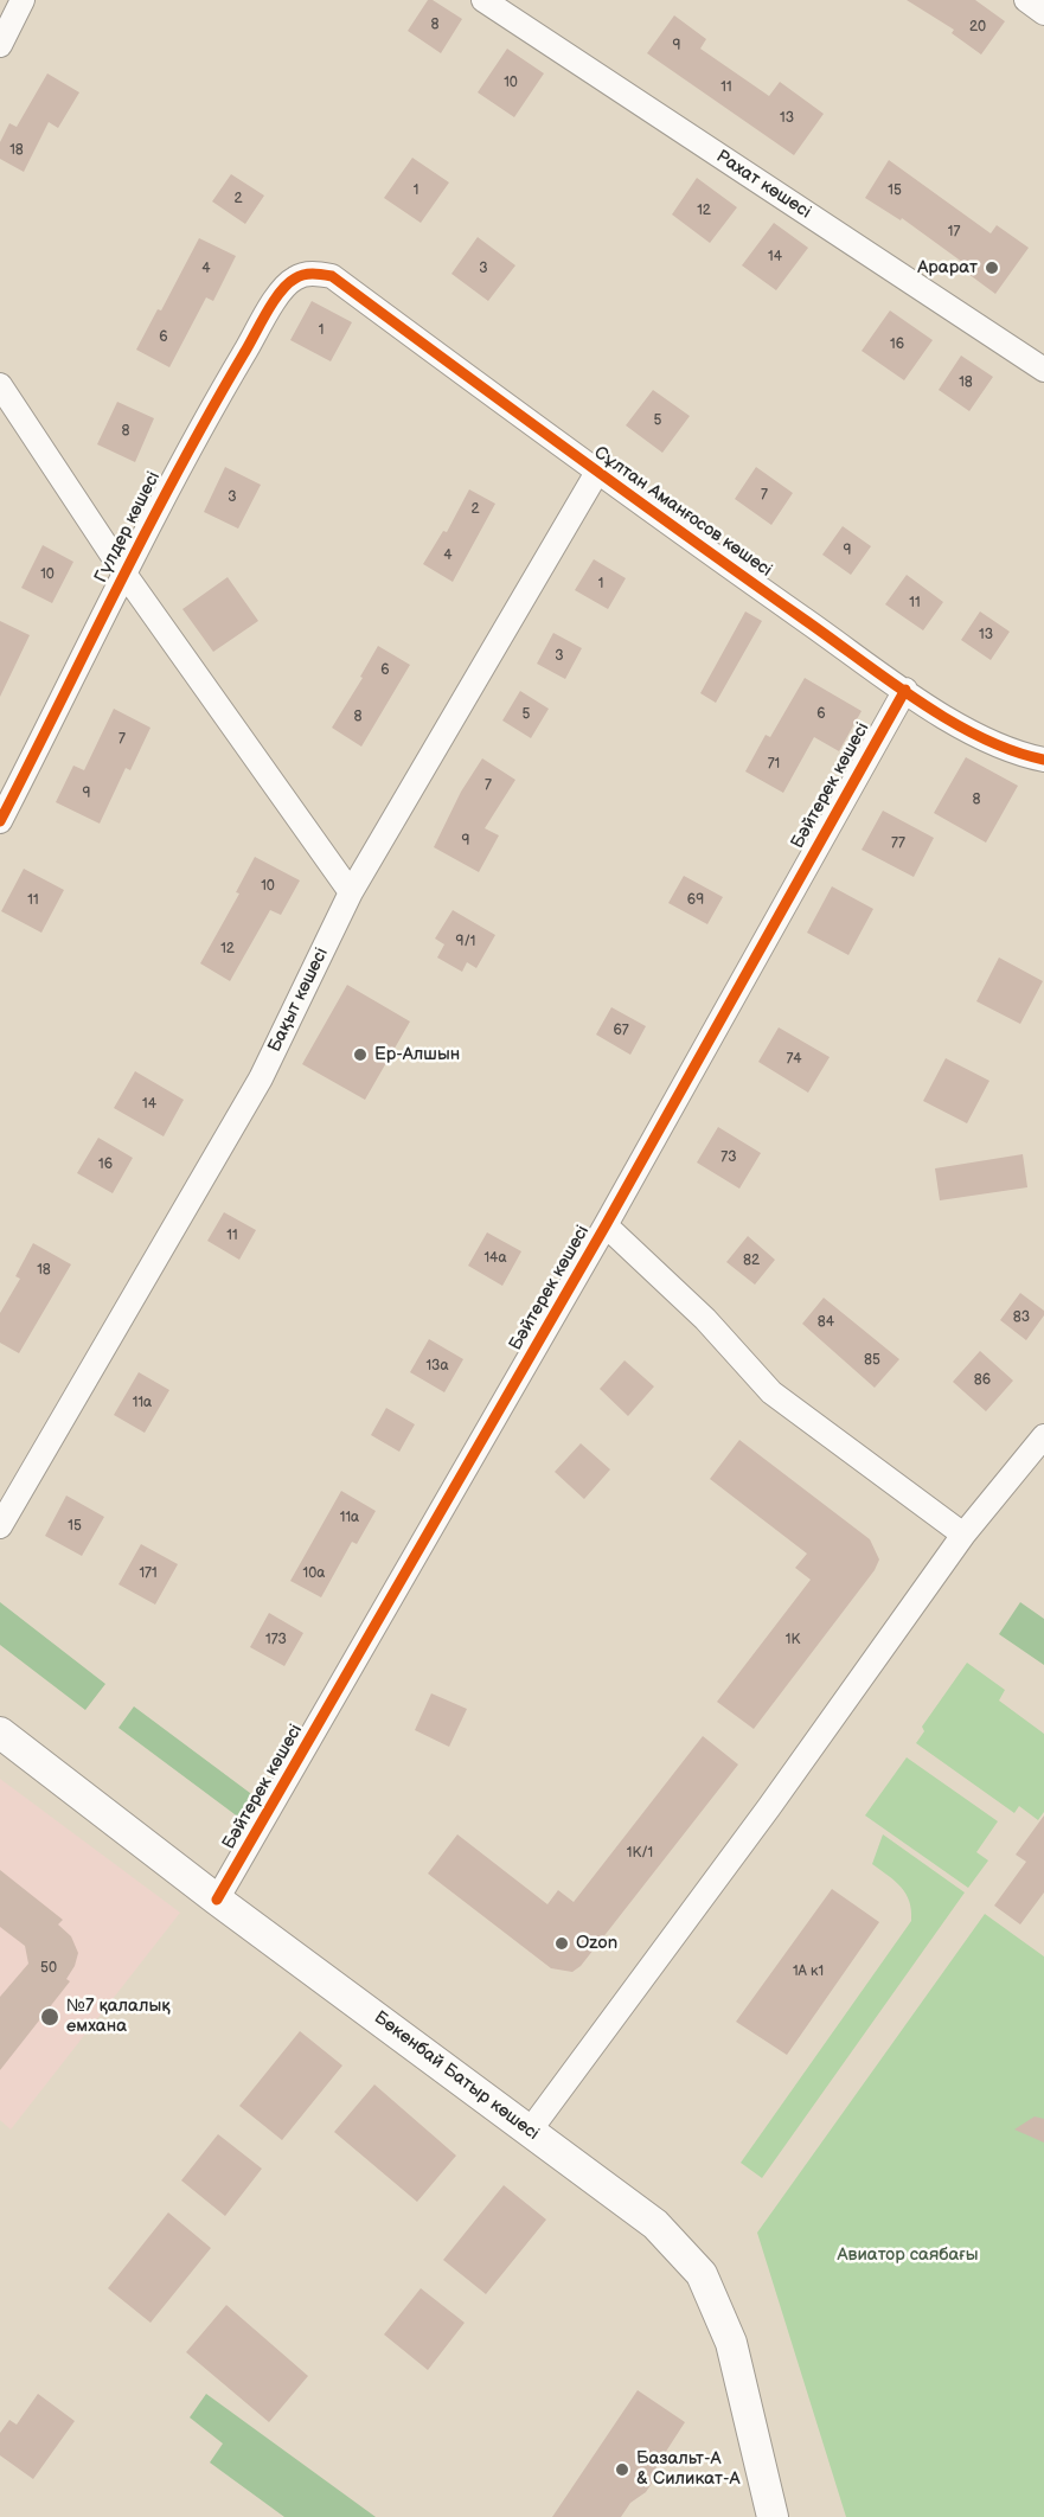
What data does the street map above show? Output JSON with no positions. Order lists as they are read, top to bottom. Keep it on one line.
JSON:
{"streets":{"main road":["Бөкенбай Батыр көшесі"],"street":["Рахат көшесі","Сұлтан Аманғосов көшесі","Гүлдер көшесі","Бәйтерек көшесі","Бақыт көшесі"]},"crossings":[["Сұлтан Аманғосов көшесі","Гүлдер көшесі"],["Сұлтан Аманғосов көшесі","Бәйтерек көшесі"],["Сұлтан Аманғосов көшесі","Бақыт көшесі"],["Бәйтерек көшесі","Бөкенбай Батыр көшесі"]],"parks":["Авиатор саябағы"],"places":["Арарат","Ер-Алшын","Ozon","№7 қалалық емхана","Базальт-А & Силикат-А"],"house_numbers":["8","20","9","10","11","13","18","1","15","2","12","17","14","4","3","1","6","16","18","5","8","7","3","2","9","4","10","1","11","13","3","6","5","6","8","7","71","7","9","8","9","77","10","11","69","9/1","12","67","74","14","73","16","11","14а","82","18","83","84","85","13а","86","11а","11а","15","171","10а","173","1К","1К/1","50","1А к1"]}
